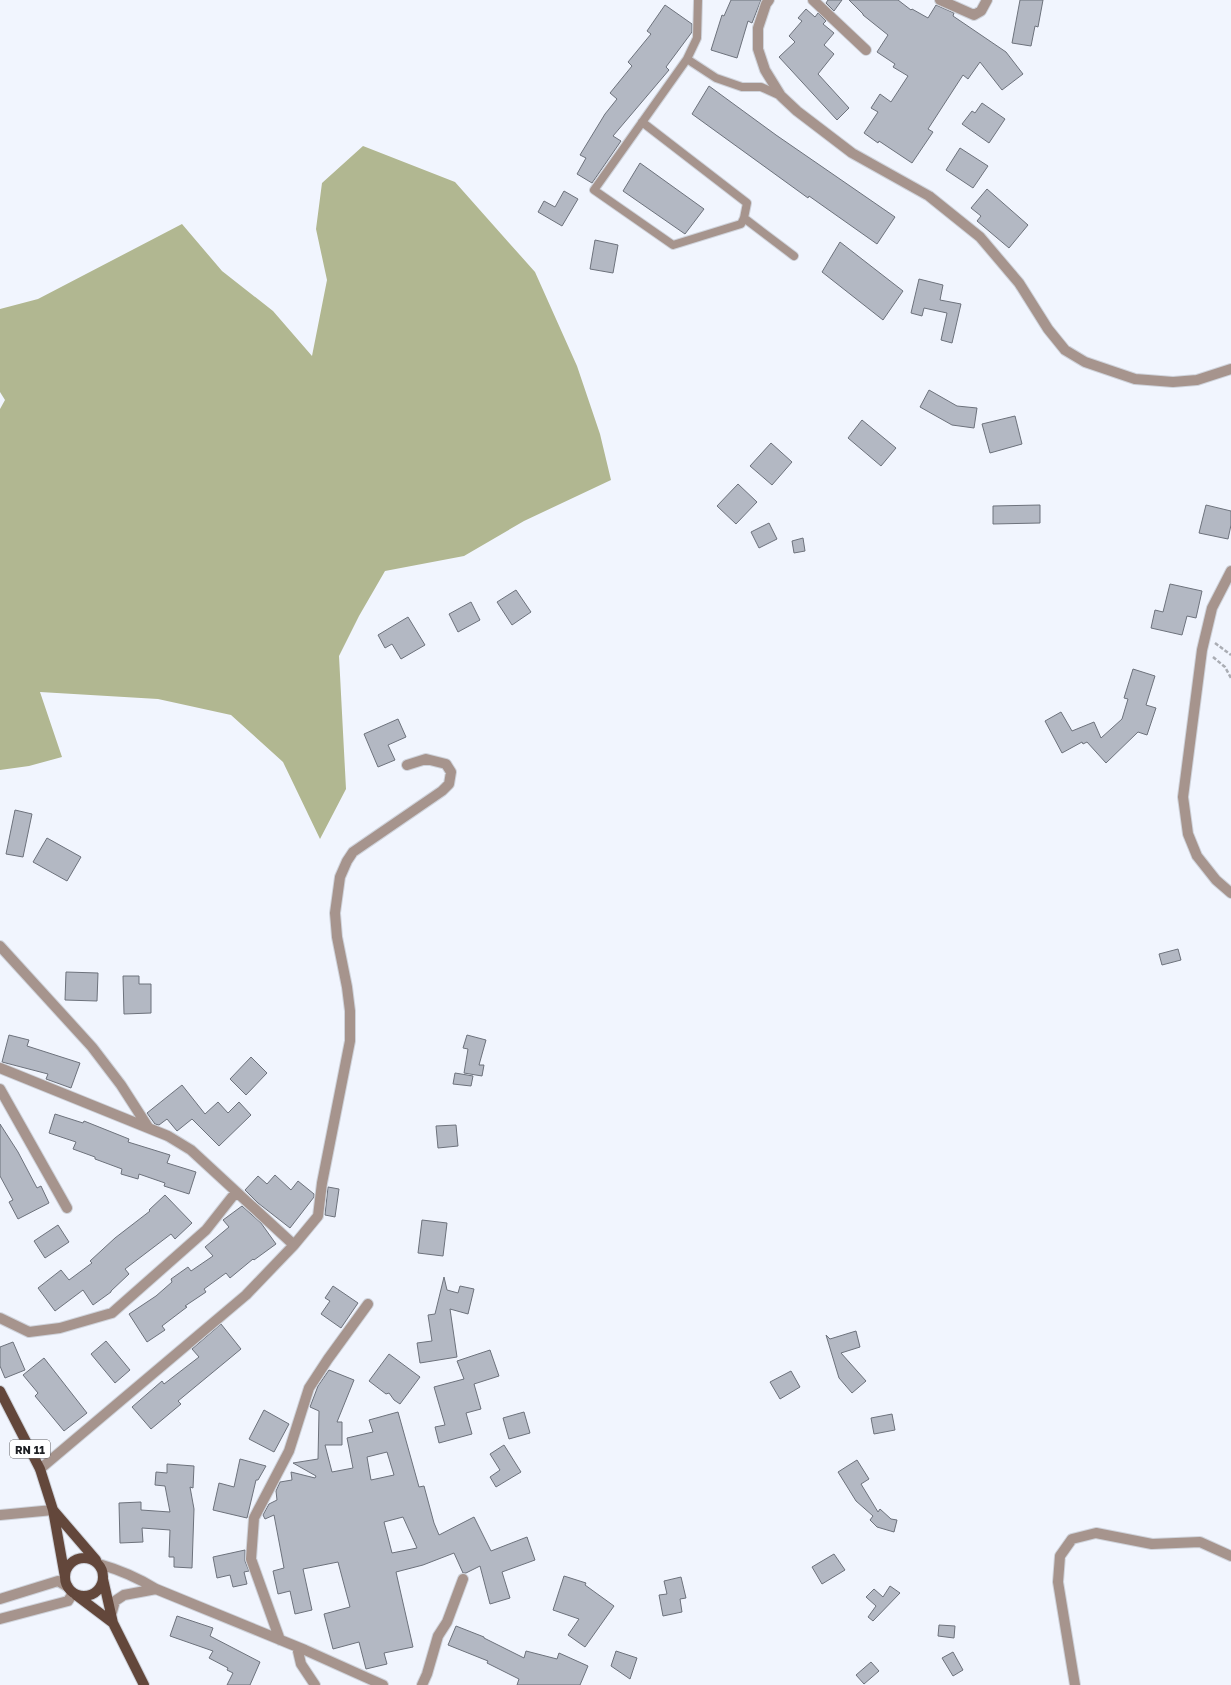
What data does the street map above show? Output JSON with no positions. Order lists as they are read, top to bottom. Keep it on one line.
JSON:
{"streets":{"main road":["RN 11"]}}
